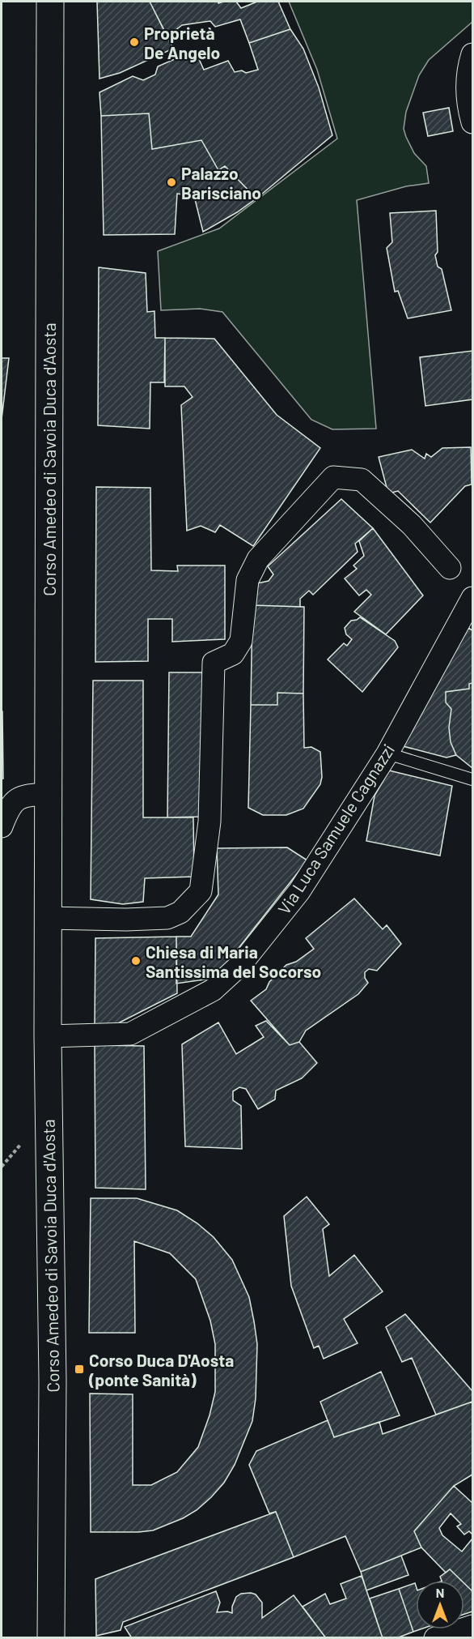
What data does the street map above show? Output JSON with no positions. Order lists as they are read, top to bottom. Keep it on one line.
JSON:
{"streets":{"main road":["Corso Amedeo di Savoia Duca d'Aosta"],"street":["Via Luca Samuele Cagnazzi"]},"crossings":[["Corso Amedeo di Savoia Duca d'Aosta","Via Luca Samuele Cagnazzi"]],"places":{"other":["Proprietà De Angelo","Palazzo Barisciano","Chiesa di Maria Santissima del Socorso"],"transit":["Corso Duca D'Aosta (ponte Sanità)"]},"north":"top"}
